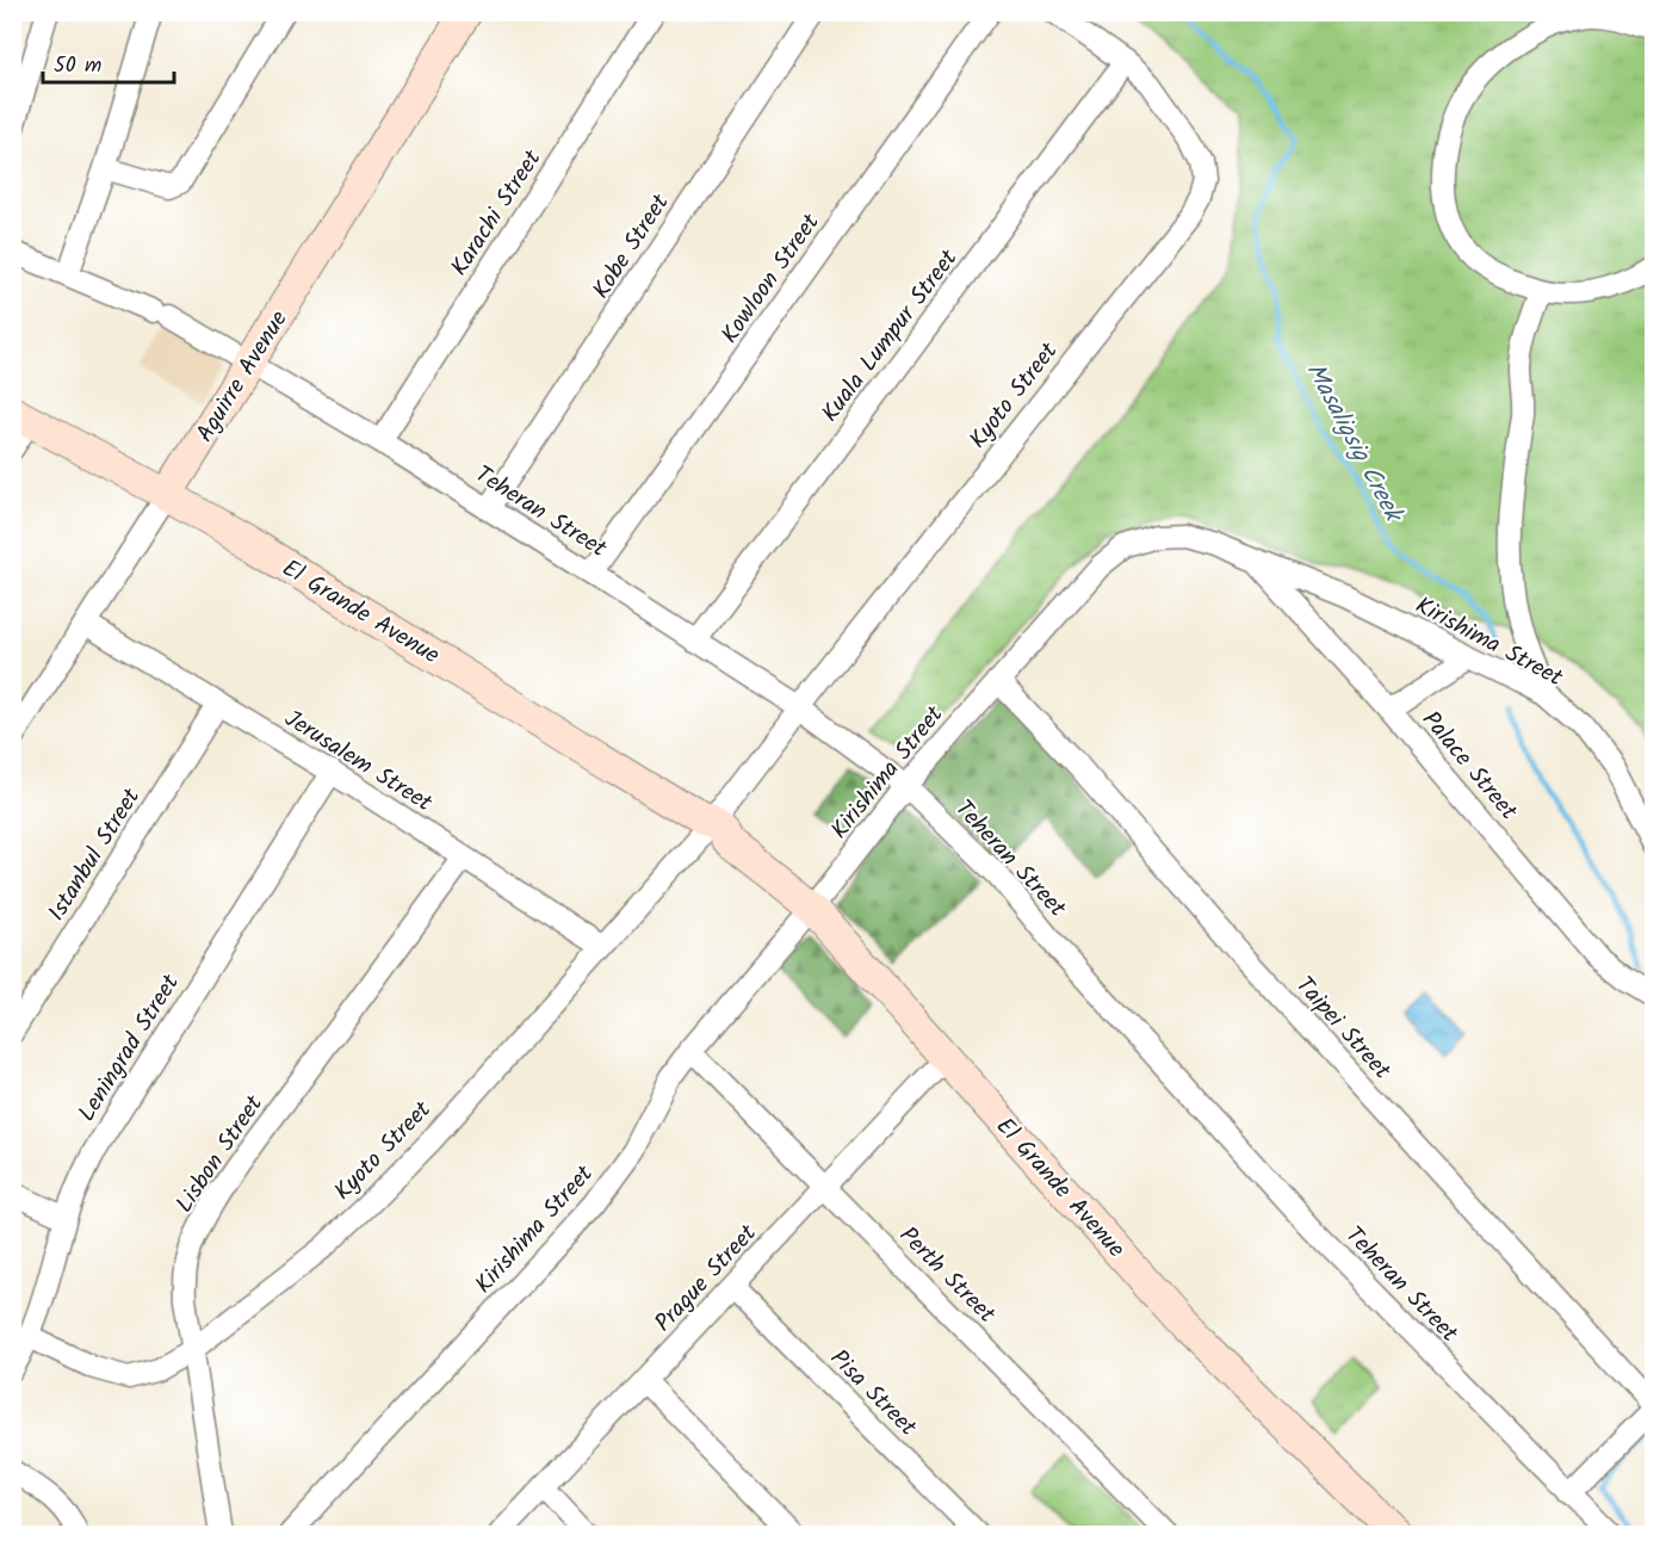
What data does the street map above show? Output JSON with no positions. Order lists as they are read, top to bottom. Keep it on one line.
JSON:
{"streets":{"street":["Karachi Street","Kobe Street","Kowloon Street","Kuala Lumpur Street","Aguirre Avenue","Kyoto Street","Teheran Street","El Grande Avenue","Kirishima Street","Jerusalem Street","Palace Street","Istanbul Street","Taipei Street","Leningrad Street","Lisbon Street","Perth Street","Prague Street","Pisa Street"]},"crossings":[["Karachi Street","Teheran Street"],["Kobe Street","Teheran Street"],["Kowloon Street","Teheran Street"],["Kuala Lumpur Street","Kyoto Street"],["Kuala Lumpur Street","Teheran Street"],["Aguirre Avenue","Teheran Street"],["Aguirre Avenue","El Grande Avenue"],["Aguirre Avenue","Jerusalem Street"],["Kyoto Street","Teheran Street"],["Kyoto Street","El Grande Avenue"],["Kyoto Street","Jerusalem Street"],["Kyoto Street","Leningrad Street"],["Kyoto Street","Lisbon Street"],["Teheran Street","Kirishima Street"],["El Grande Avenue","Kirishima Street"],["El Grande Avenue","Prague Street"],["Kirishima Street","Palace Street"],["Kirishima Street","Taipei Street"],["Kirishima Street","Perth Street"],["Jerusalem Street","Istanbul Street"],["Jerusalem Street","Leningrad Street"],["Jerusalem Street","Lisbon Street"],["Perth Street","Prague Street"],["Prague Street","Pisa Street"]],"water":["Masaligsig Creek"],"scale_bar":"50 m"}
